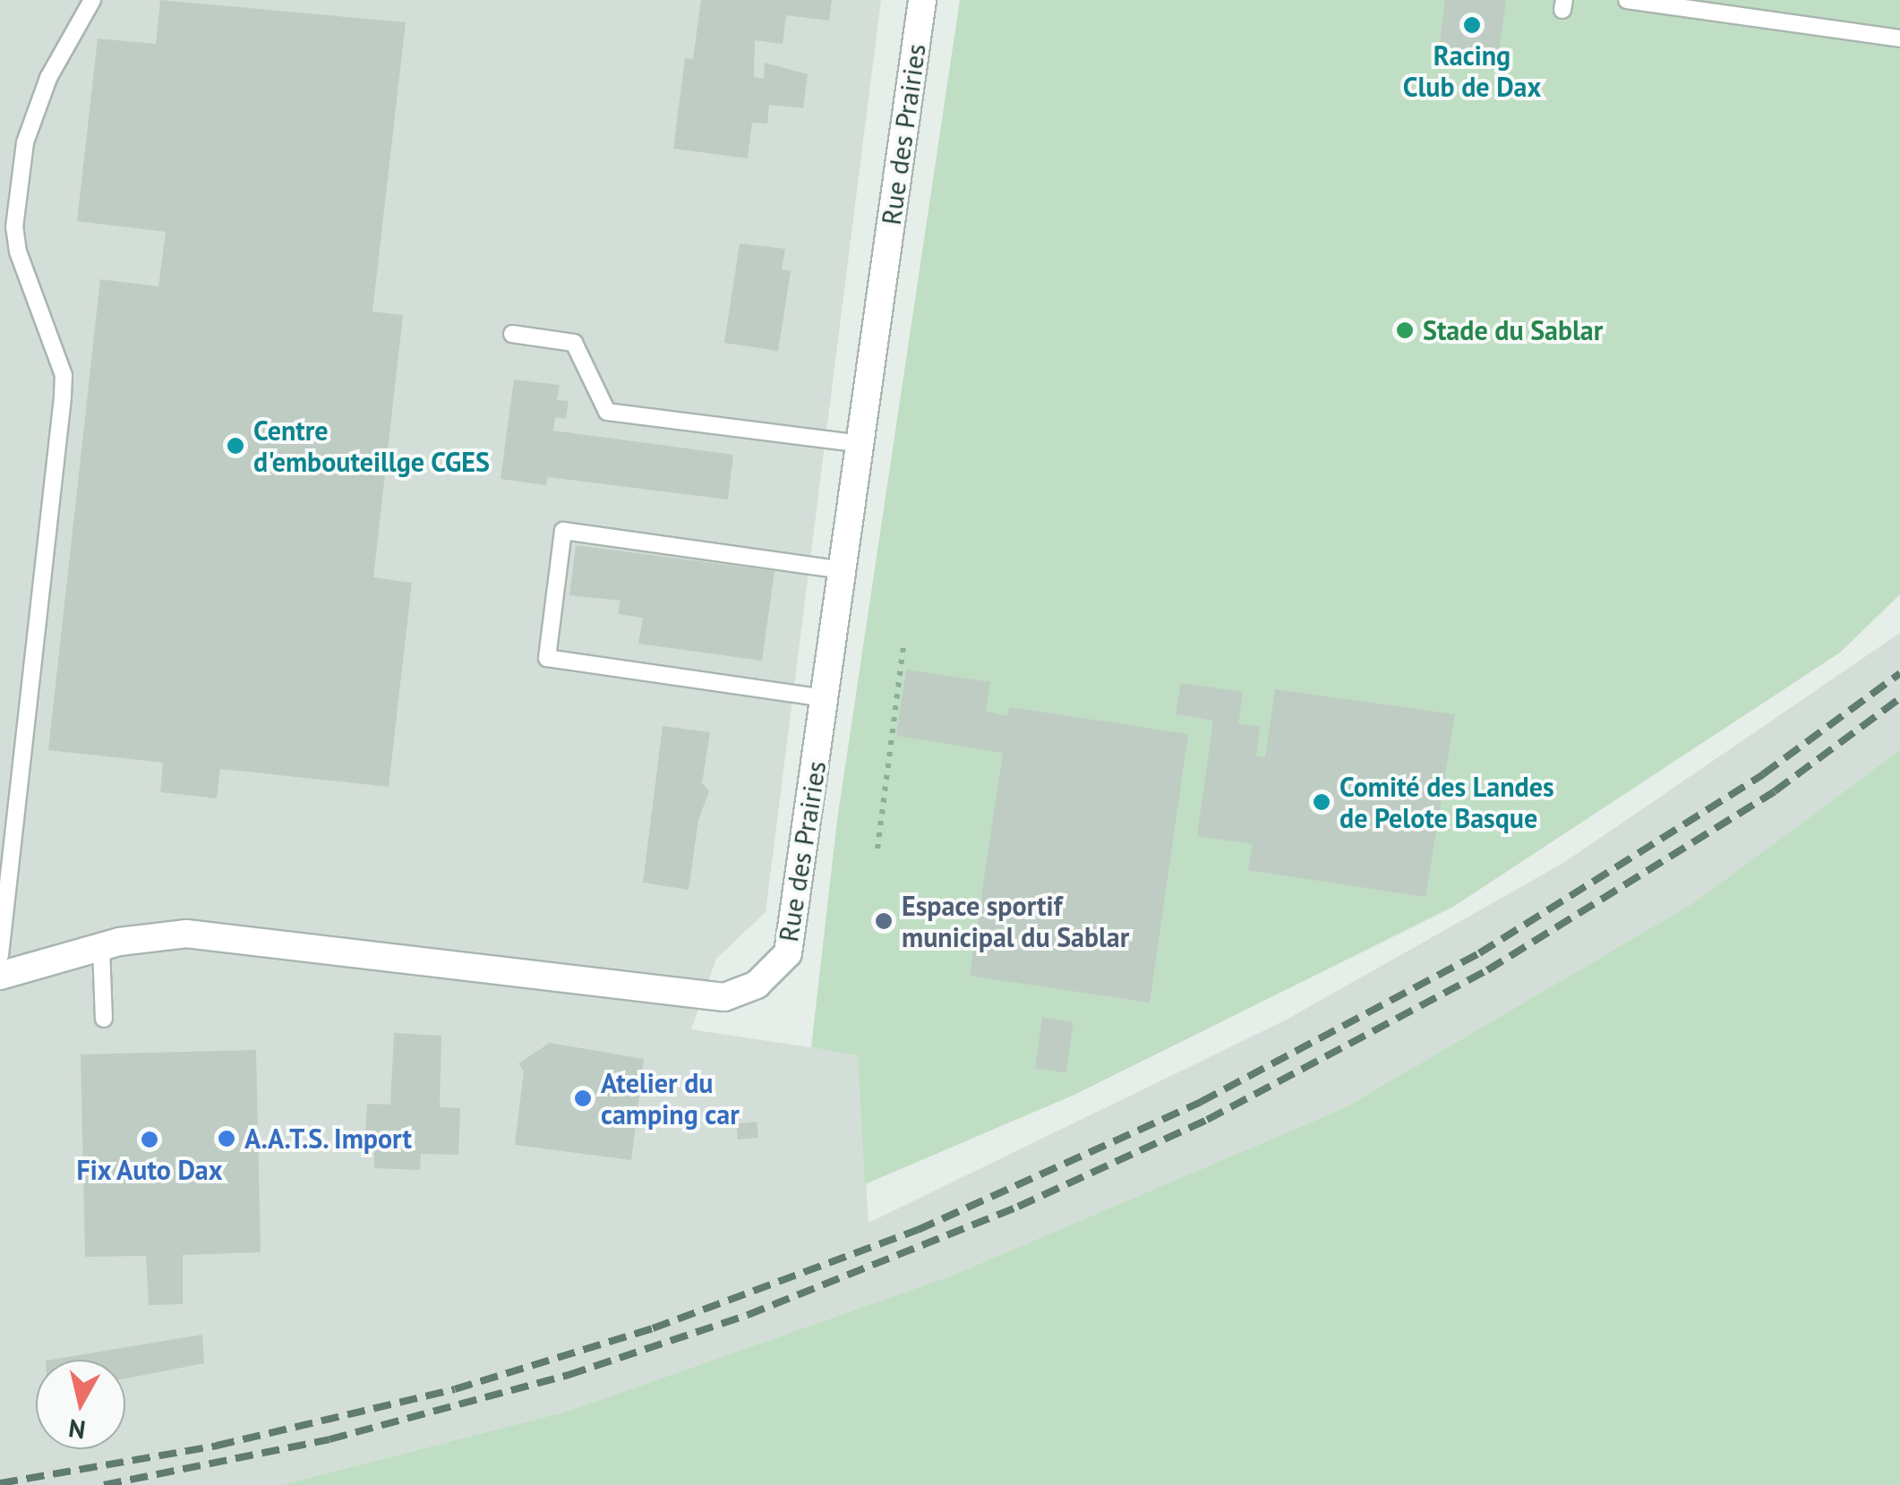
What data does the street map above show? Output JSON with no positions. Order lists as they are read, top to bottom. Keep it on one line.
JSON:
{"streets":{"street":["Rue des Prairies"]},"places":["Racing Club de Dax","Stade du Sablar","Centre d'embouteillge CGES","Comité des Landes de Pelote Basque","Espace sportif municipal du Sablar","Atelier du camping car","A.A.T.S. Import","Fix Auto Dax"],"north":"bottom"}
